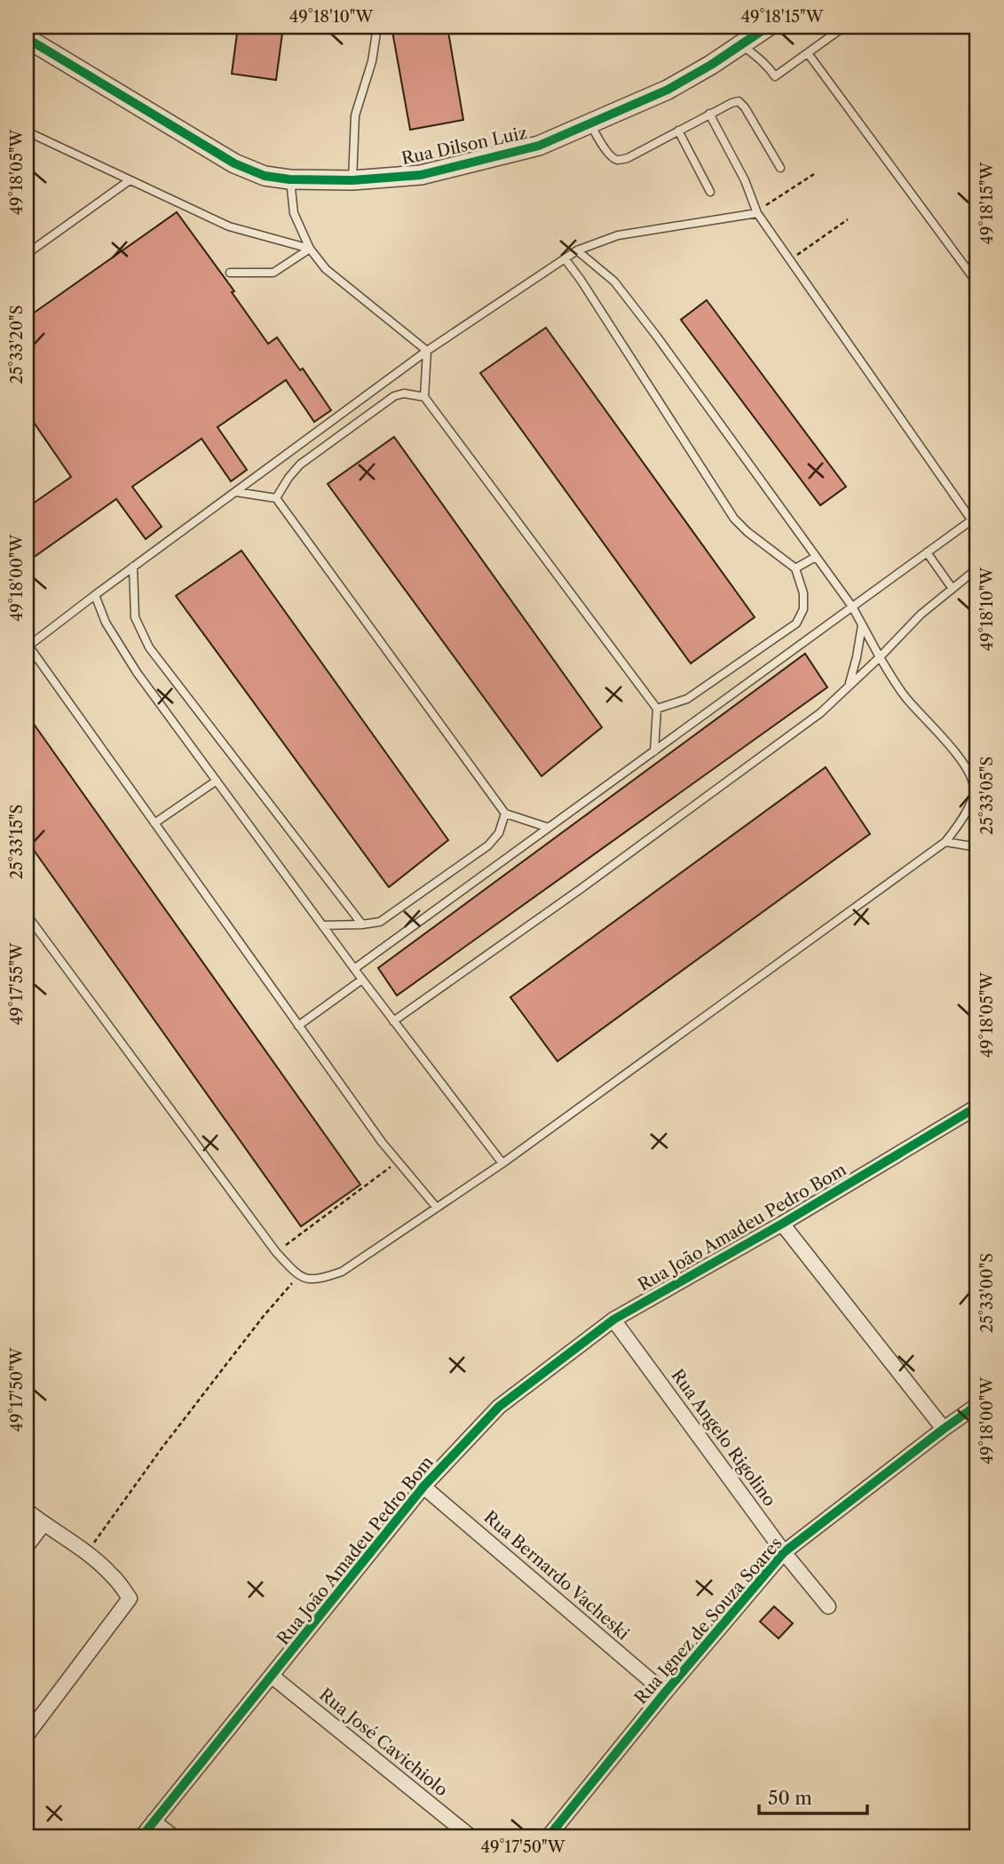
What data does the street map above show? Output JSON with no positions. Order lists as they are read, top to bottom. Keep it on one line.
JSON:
{"streets":{"street":["Rua Dilson Luiz","Rua João Amadeu Pedro Bom","Rua Angelo Rigolino","Rua Bernardo Vacheski","Rua Ignez de Souza Soares","Rua José Cavichiolo"]},"crossings":[["Rua João Amadeu Pedro Bom","Rua Angelo Rigolino"],["Rua João Amadeu Pedro Bom","Rua Bernardo Vacheski"],["Rua João Amadeu Pedro Bom","Rua José Cavichiolo"],["Rua Angelo Rigolino","Rua Ignez de Souza Soares"],["Rua Bernardo Vacheski","Rua Ignez de Souza Soares"]],"scale_bar":"50 m","coordinates":["49°18'10\"W","49°18'15\"W","49°18'05\"W","25°33'20\"S","49°18'00\"W","25°33'05\"S","25°33'15\"S","49°17'55\"W","25°33'00\"S","49°17'50\"W"]}
